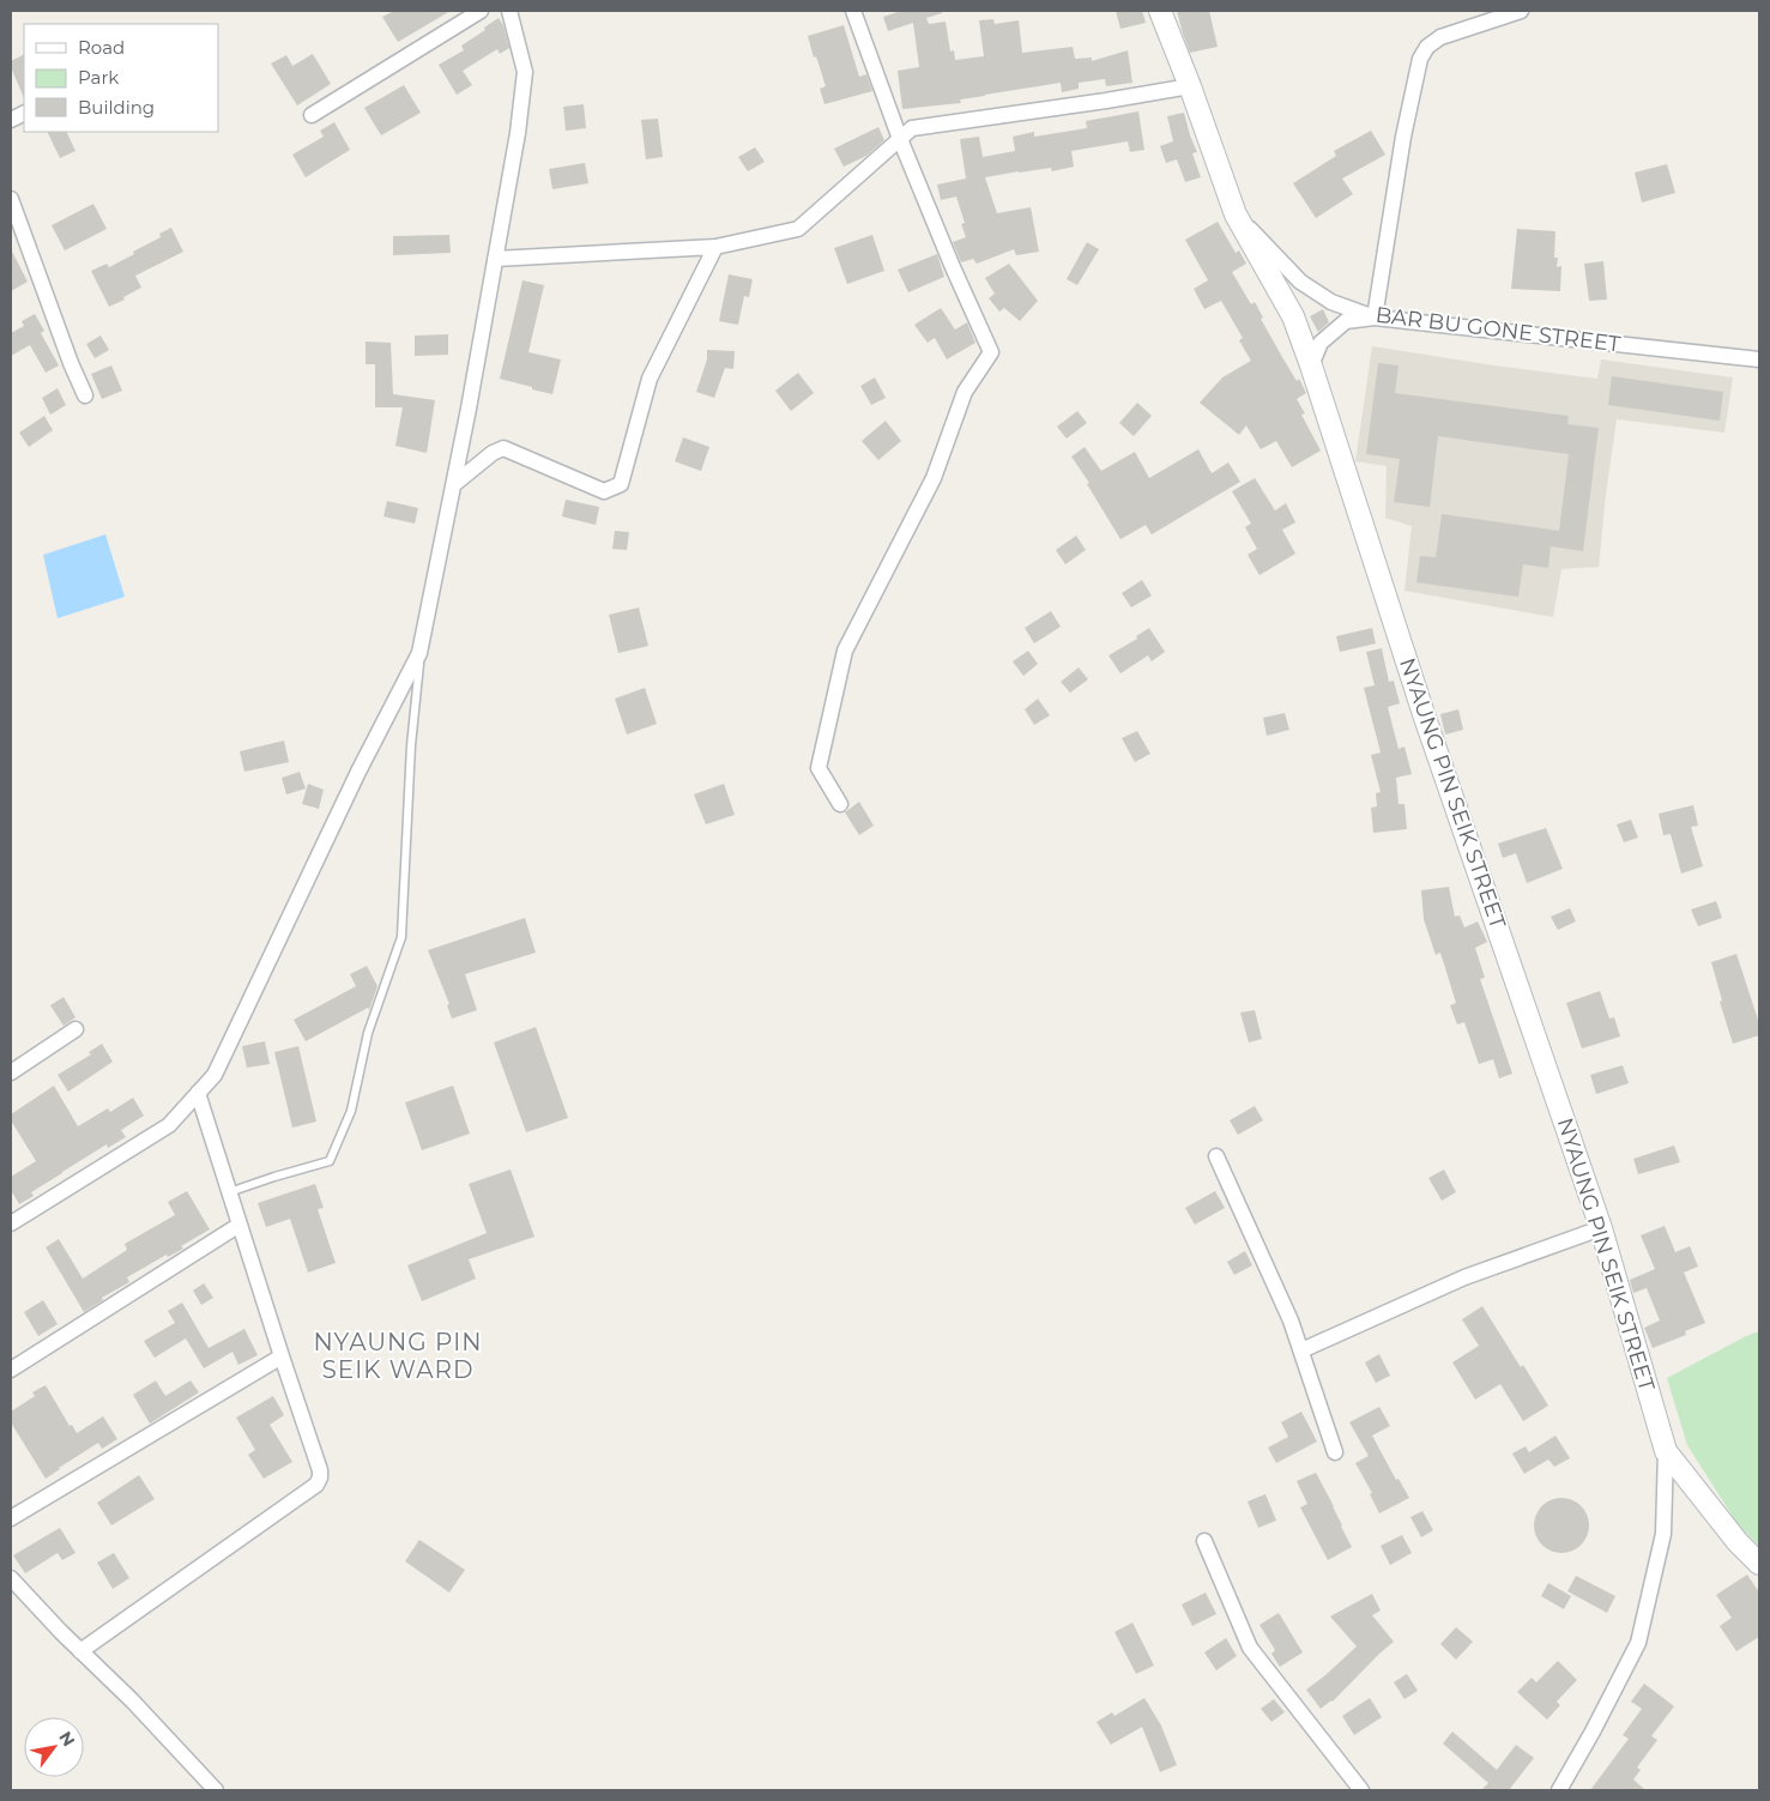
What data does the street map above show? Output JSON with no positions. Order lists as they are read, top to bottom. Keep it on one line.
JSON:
{"streets":{"street":["BAR BU GONE STREET","NYAUNG PIN SEIK STREET"]},"crossings":[["BAR BU GONE STREET","NYAUNG PIN SEIK STREET"]],"districts":["NYAUNG PIN SEIK WARD"],"legend":["Road","Park","Building"],"north":"top right"}
